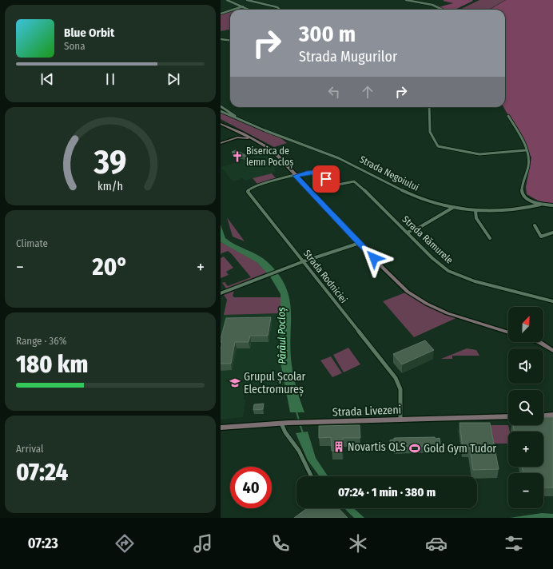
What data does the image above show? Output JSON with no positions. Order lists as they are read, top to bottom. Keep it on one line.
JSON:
{"streets":{"street":["Strada Negoiului","Strada Rămurele","Strada Rodniciei","Strada Livezeni"]},"crossings":[["Strada Rămurele","Strada Rodniciei"],["Strada Rodniciei","Strada Livezeni"]],"water":["Pârâul Pocloș"],"places":{"church":["Biserica de lemn Pocloș"],"school or university":["Grupul Școlar Electromureș"],"building":["Novartis QLS"],"sports":["Gold Gym Tudor"]},"north":"top right","page":{"turn":["300 m","Strada Mugurilor"],"song":["Blue Orbit","Sona"],"tile":["Climate",["Range · 36%","180 km"],["Arrival","07:24"]],"heat":["−","20°","+"],"map_buttons":["+","−"],"limit":"40","trip":"07:24 · 1 min · 380 m","tabs":"07:23","gauge":["39","km/h"]}}
